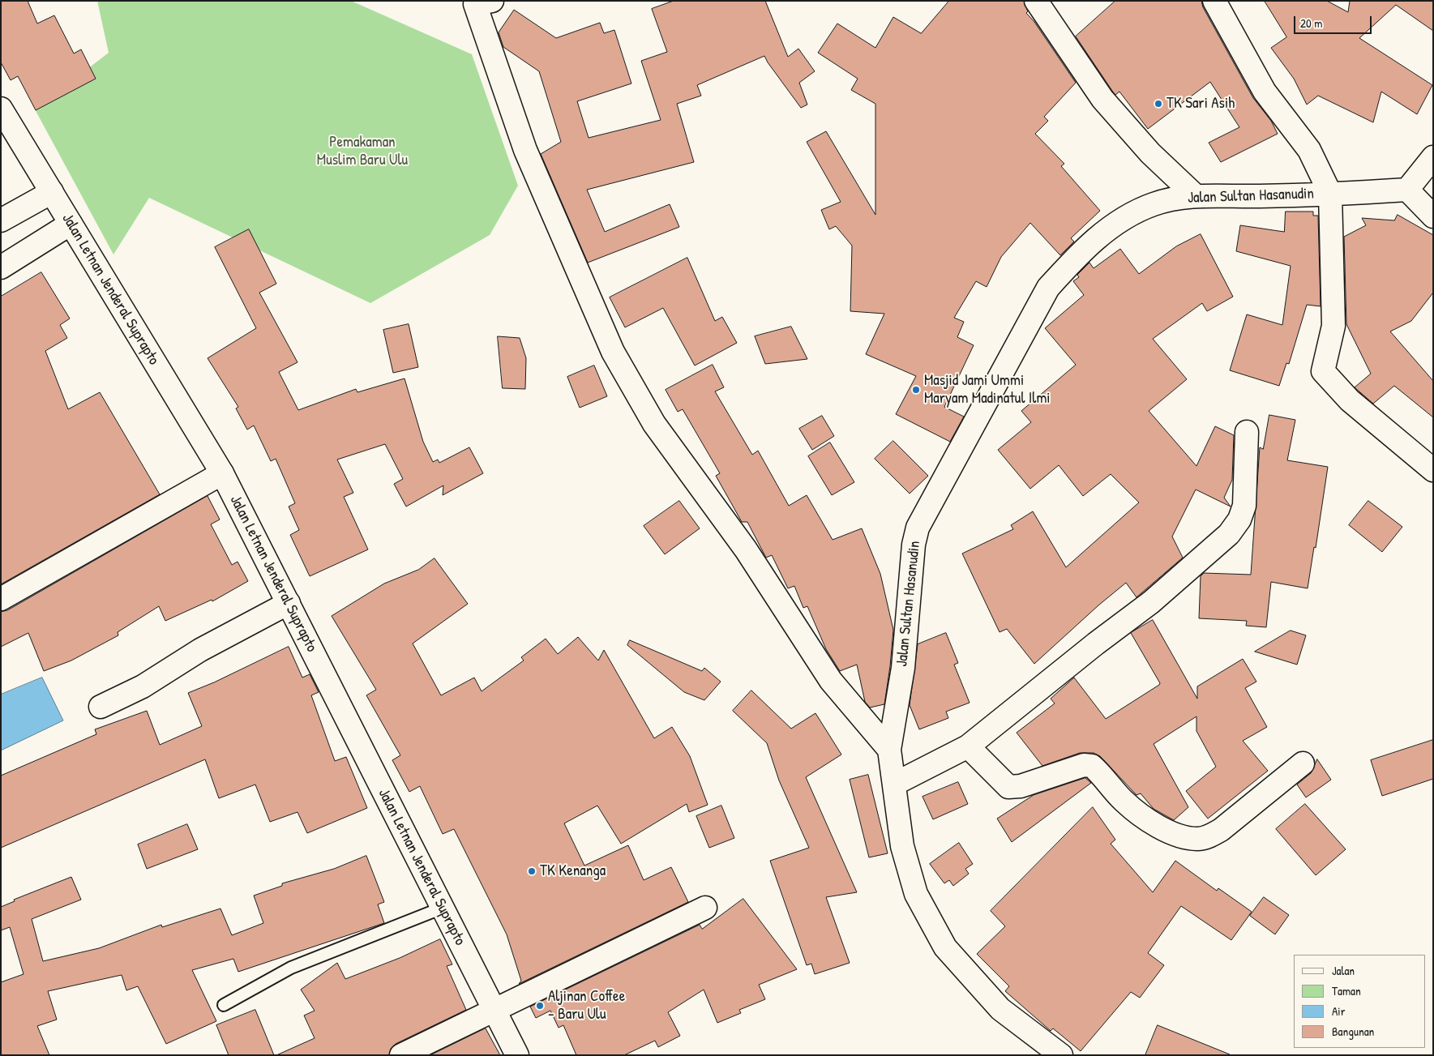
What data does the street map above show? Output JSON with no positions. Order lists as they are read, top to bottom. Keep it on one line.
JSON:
{"streets":{"street":["Jalan Sultan Hasanudin","Jalan Letnan Jenderal Suprapto"]},"parks":["Pemakaman Muslim Baru Ulu"],"places":["TK Sari Asih","Masjid Jami Ummi Maryam Madinatul Ilmi","TK Kenanga","Aljinan Coffee - Baru Ulu"],"legend":["Jalan","Taman","Air","Bangunan"],"scale_bar":"20 m"}
